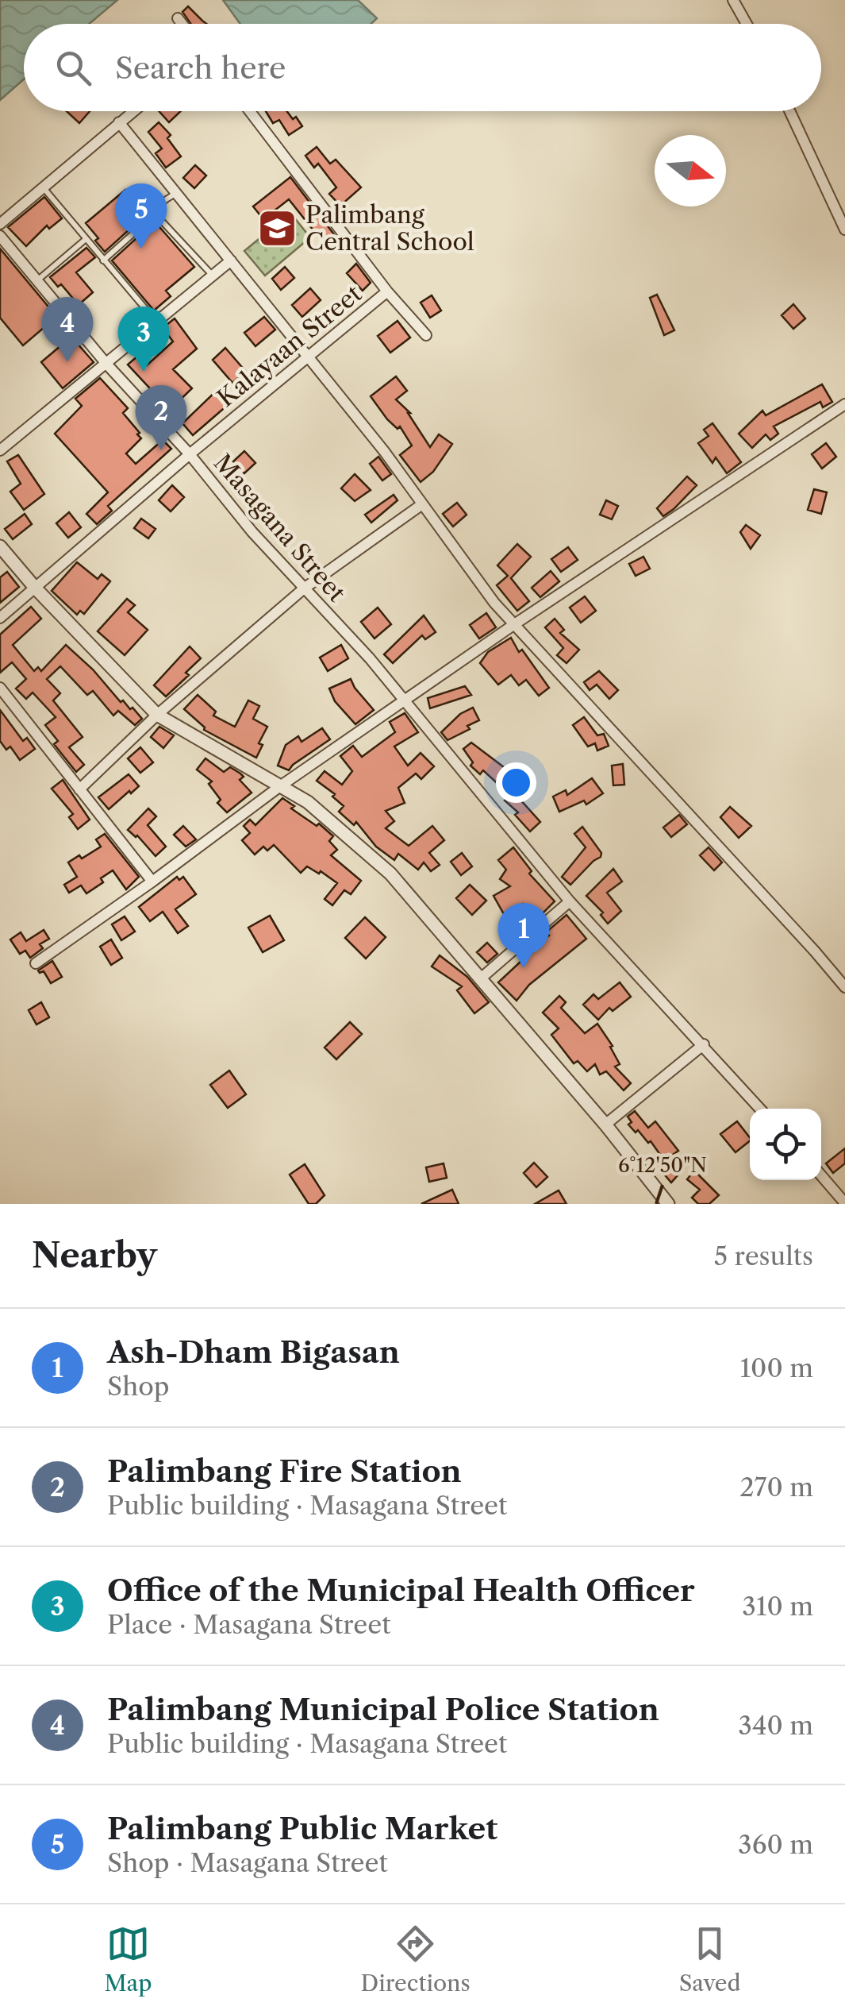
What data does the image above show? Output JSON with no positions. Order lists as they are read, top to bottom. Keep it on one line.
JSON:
{"streets":{"street":["Kalayaan Street","Masagana Street"]},"crossings":[["Kalayaan Street","Masagana Street"]],"places":{"school or university":["Palimbang Central School"]},"north":"right","page":{"search":"Search here","pins":["5","4","3","2","1"],"heading":["Nearby","5 results"],"list":[{"mark":"1","name":"Ash-Dham Bigasan","note":"Shop","value":"100 m"},{"mark":"2","name":"Palimbang Fire Station","note":"Public building · Masagana Street","value":"270 m"},{"mark":"3","name":"Office of the Municipal Health Officer","note":"Place · Masagana Street","value":"310 m"},{"mark":"4","name":"Palimbang Municipal Police Station","note":"Public building · Masagana Street","value":"340 m"},{"mark":"5","name":"Palimbang Public Market","note":"Shop · Masagana Street","value":"360 m"}],"nav":["Map","Directions","Saved"]},"coordinates":["6°12'50\"N"]}
